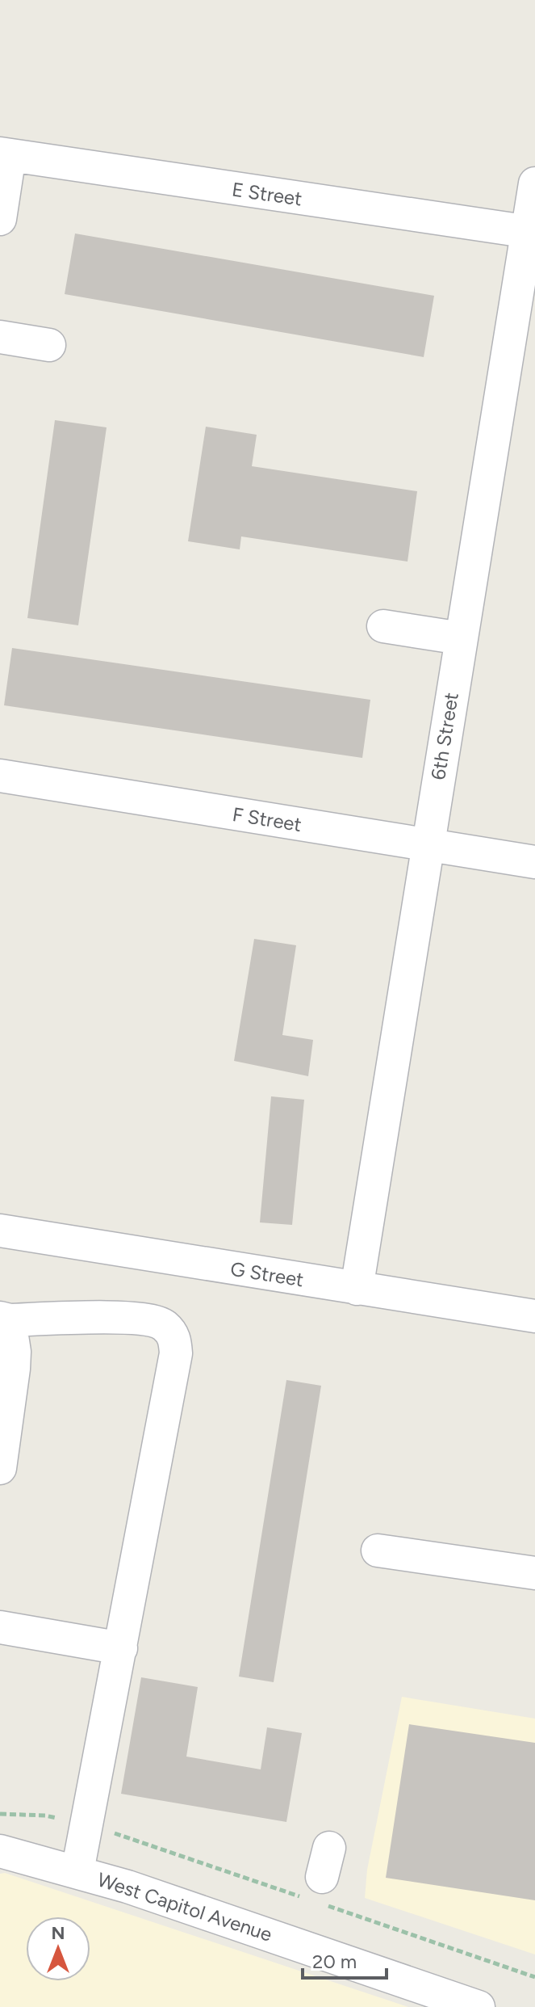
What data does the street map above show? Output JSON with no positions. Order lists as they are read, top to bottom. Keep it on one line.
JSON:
{"streets":{"street":["E Street","6th Street","F Street","G Street","West Capitol Avenue"]},"crossings":[["E Street","6th Street"],["6th Street","F Street"],["6th Street","G Street"]],"scale_bar":"20 m","north":"top"}
